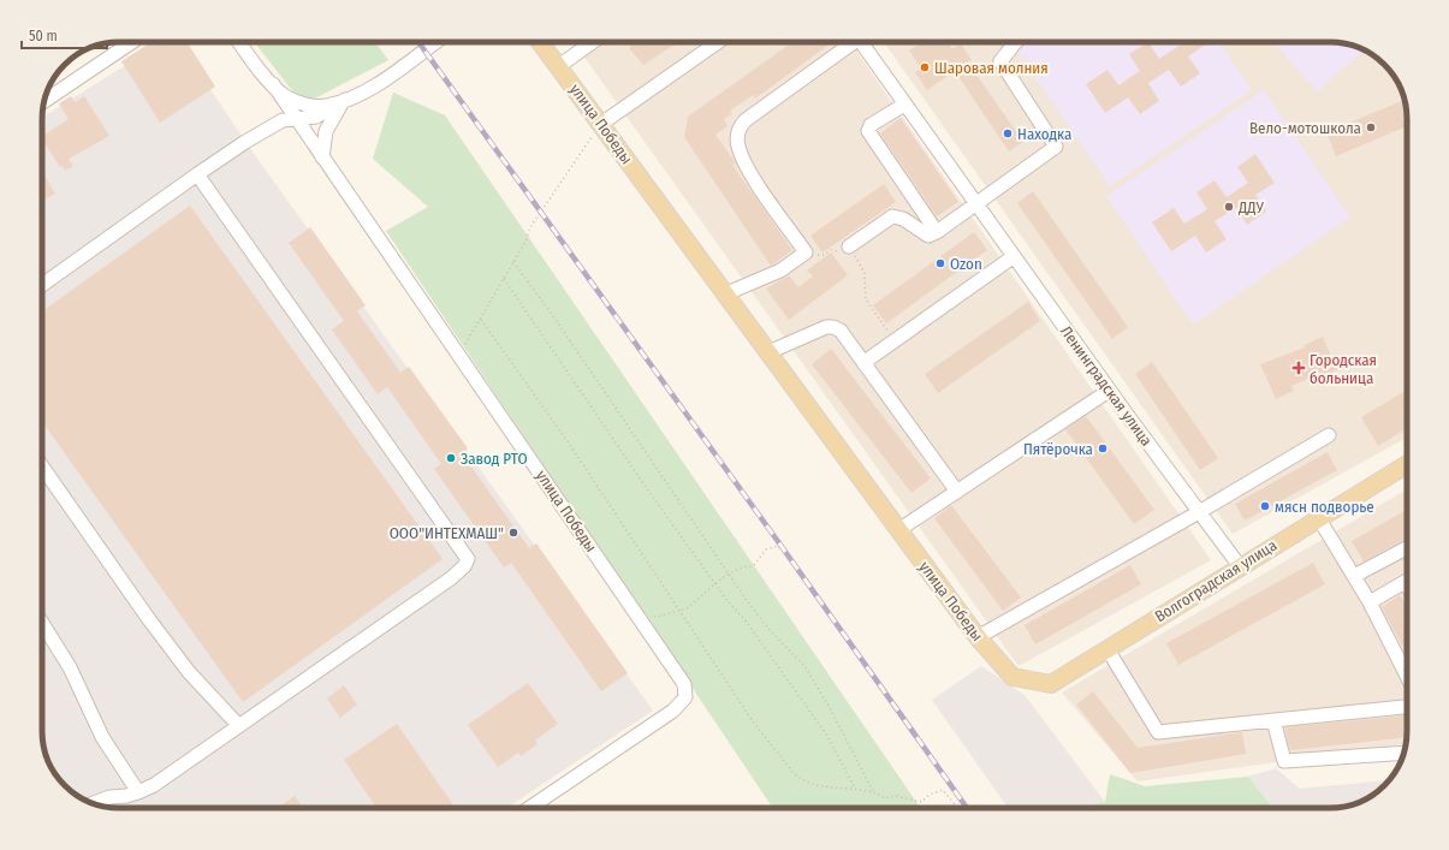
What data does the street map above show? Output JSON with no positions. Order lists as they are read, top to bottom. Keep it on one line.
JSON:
{"streets":{"main road":["улица Победы","Волгоградская улица"],"street":["Ленинградская улица"]},"crossings":[["улица Победы","Волгоградская улица"],["Ленинградская улица","Волгоградская улица"]],"places":{"other":["Шаровая молния","Вело-мотошкола","Находка","ДДУ","Ozon","Пятёрочка","Завод РТО","мясн подворье","ООО\"ИНТЕХМАШ\""],"health":["Городская больница"]},"scale_bar":"50 m"}
